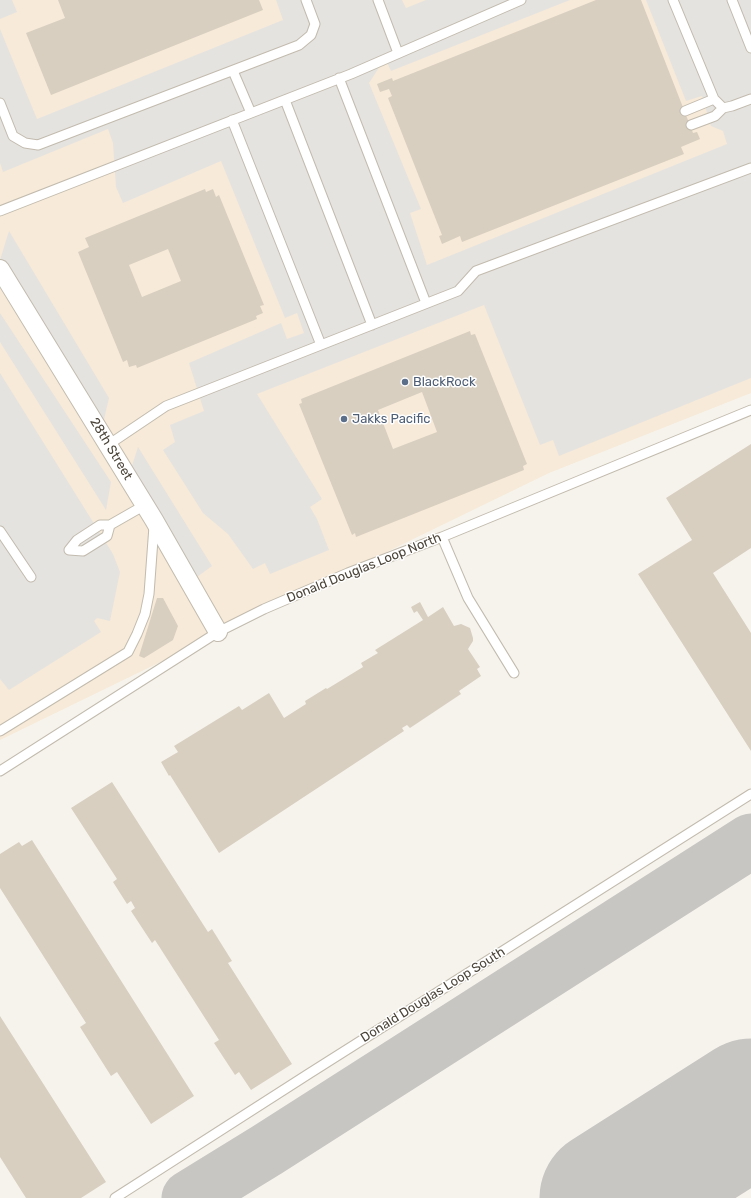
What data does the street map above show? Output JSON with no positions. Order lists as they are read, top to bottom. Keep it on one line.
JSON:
{"streets":{"street":["28th Street"],"lane":["Donald Douglas Loop North","Donald Douglas Loop South"]},"crossings":[["28th Street","Donald Douglas Loop North"]],"places":["BlackRock","Jakks Pacific"]}
